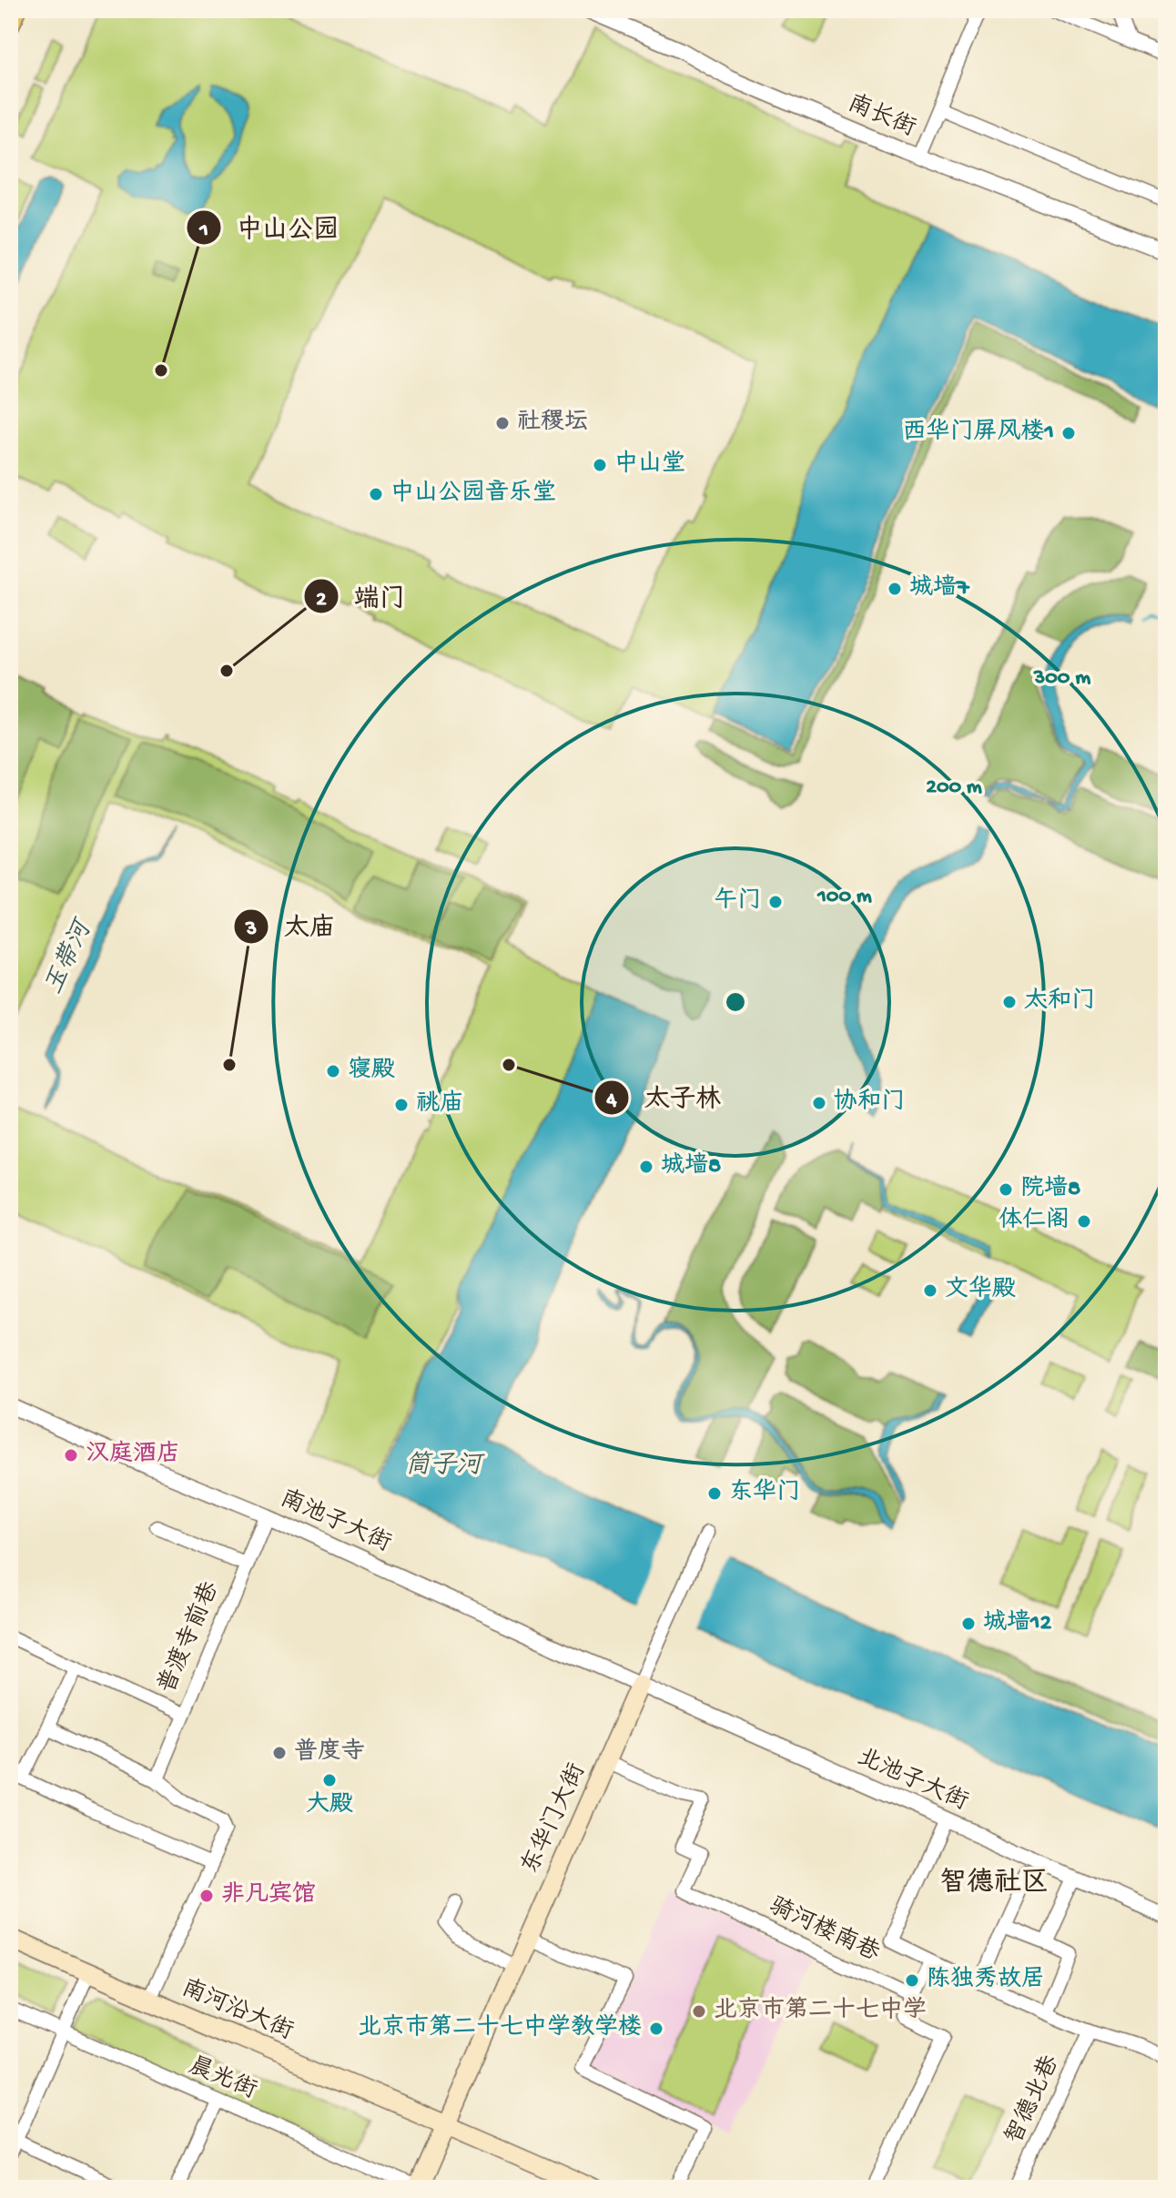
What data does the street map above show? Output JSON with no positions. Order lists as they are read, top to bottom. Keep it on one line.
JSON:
{"streets":{"main road":["东华门大街","南河沿大街"],"street":["南长街","南池子大街","普渡寺前巷","北池子大街","骑河楼南巷","晨光街","智德北巷"]},"crossings":[["南池子大街","普渡寺前巷"],["南池子大街","北池子大街"],["南池子大街","东华门大街"],["北池子大街","东华门大街"],["东华门大街","骑河楼南巷"],["东华门大街","南河沿大街"],["东华门大街","晨光街"]],"districts":["智德社区"],"water":["玉带河","筒子河"],"places":["中山公园","社稷坛","西华门屏风楼1","中山堂","中山公园音乐堂","城墙7","端门","午门","太和门","太庙","太子林","寝殿","协和门","祧庙","城墙8","院墙8","体仁阁","文华殿","汉庭酒店","东华门","城墙12","普度寺","大殿","非凡宾馆","陈独秀故居","北京市第二十七中学","北京市第二十七中学教学楼"],"rings":["300 m","200 m","100 m"]}
